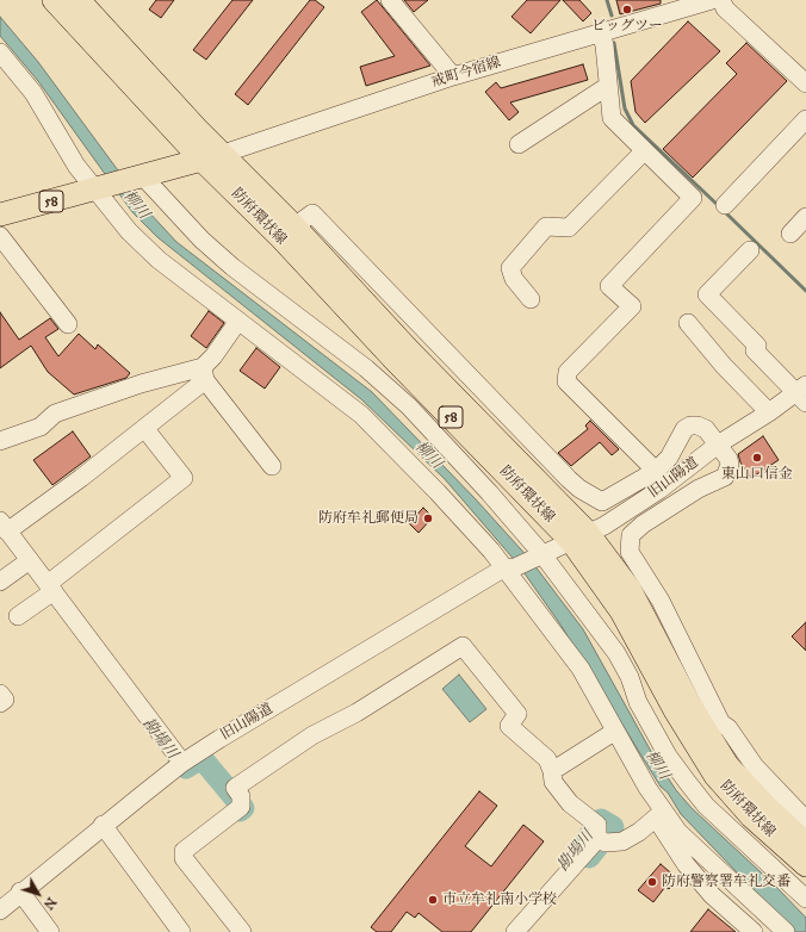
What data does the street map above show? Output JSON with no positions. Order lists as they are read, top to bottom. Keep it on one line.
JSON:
{"streets":{"main road":["58","防府環状線"],"street":["戒町今宿線","旧山陽道"]},"crossings":[["戒町今宿線","58"],["戒町今宿線","防府環状線"],["58","防府環状線"],["防府環状線","旧山陽道"]],"water":["柳川","勘場川"],"places":["ビッグツー","東山口信金","防府牟礼郵便局","防府警察署牟礼交番","市立牟礼南小学校"],"north":"bottom right"}
